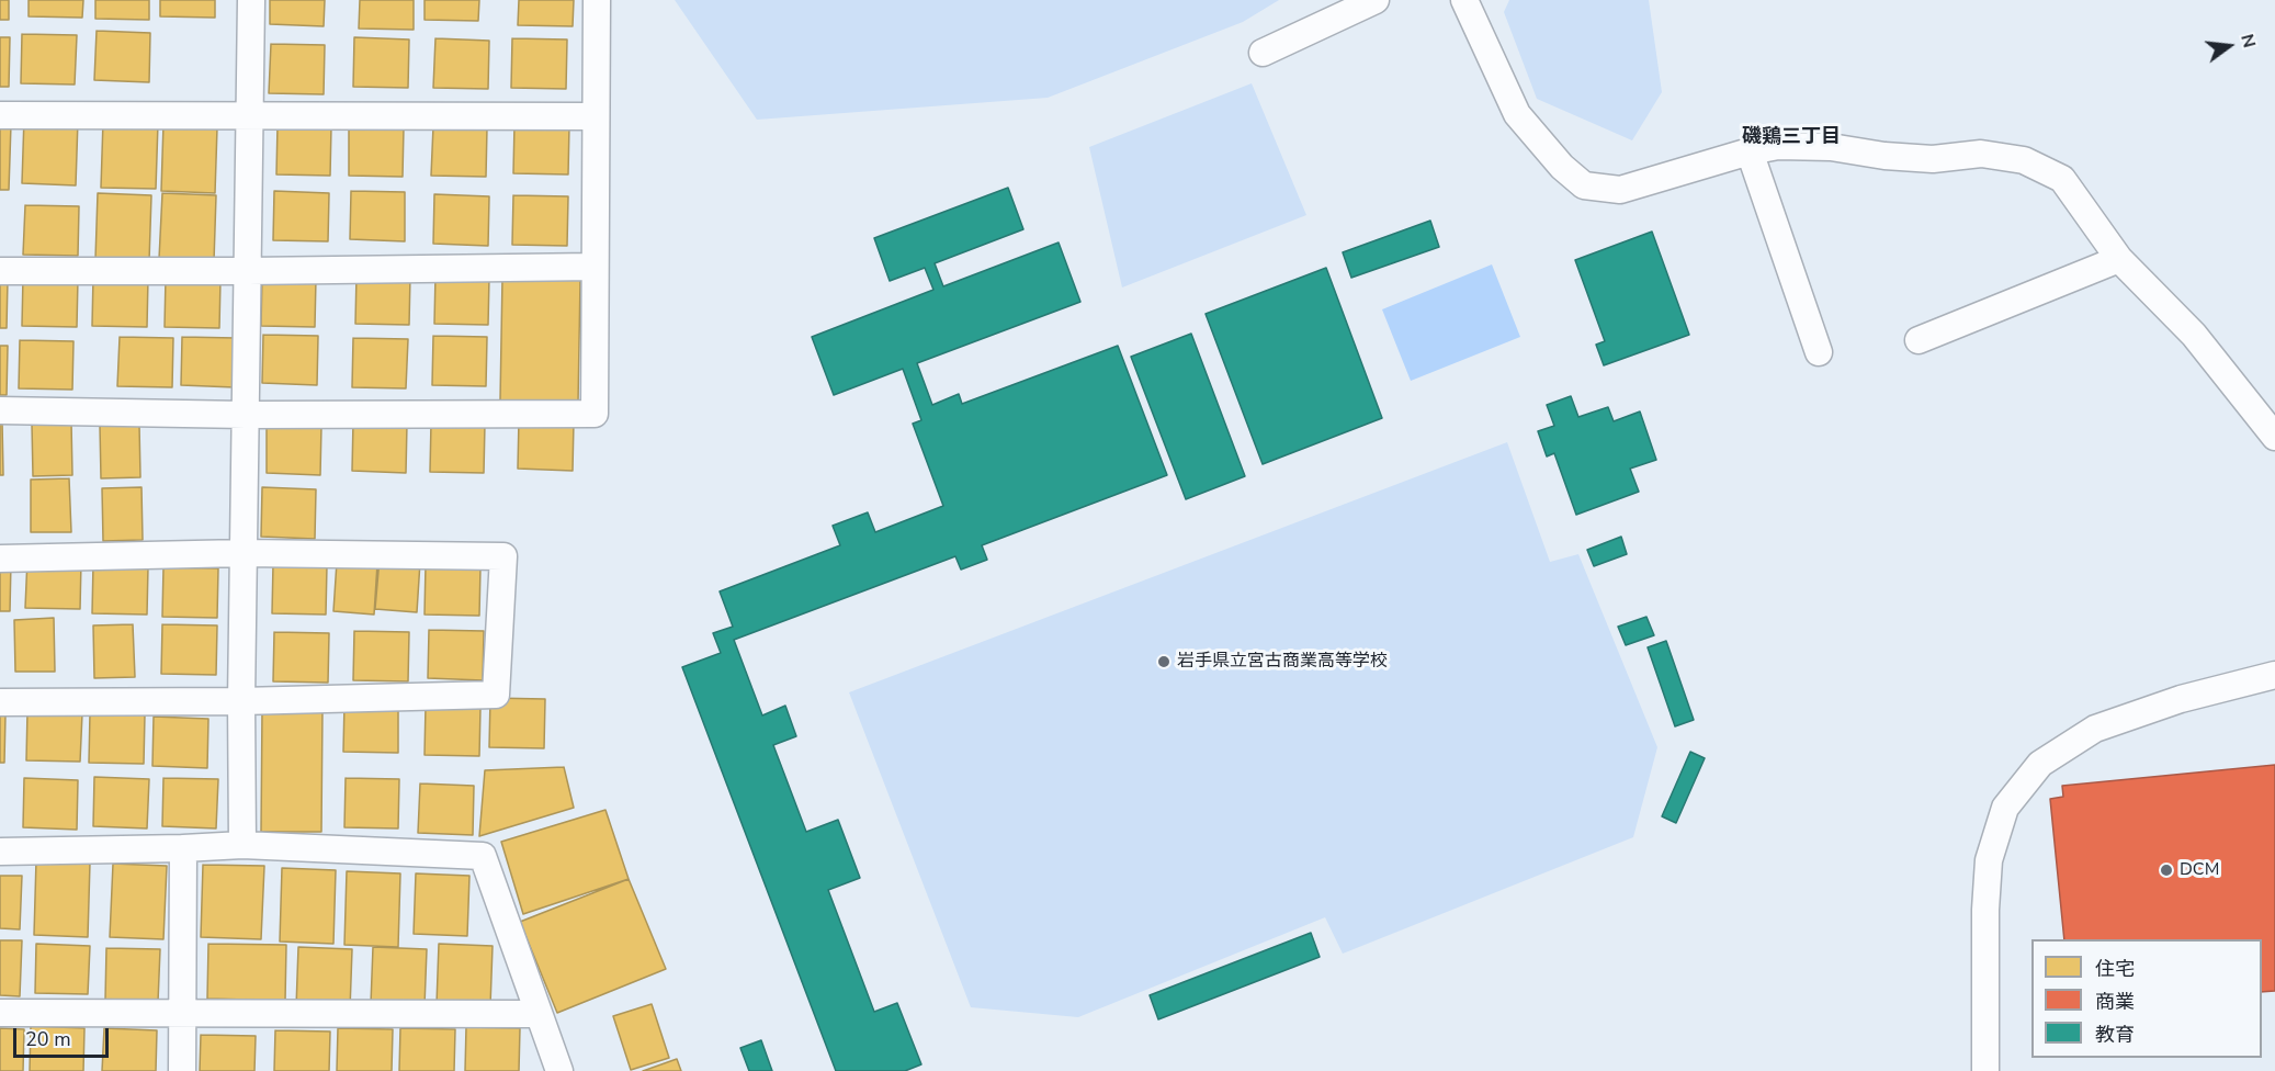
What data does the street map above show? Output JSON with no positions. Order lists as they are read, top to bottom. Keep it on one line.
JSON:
{"districts":["磯鶏三丁目"],"places":["岩手県立宮古商業高等学校","DCM"],"legend":["住宅","商業","教育"],"scale_bar":"20 m","north":"right"}
